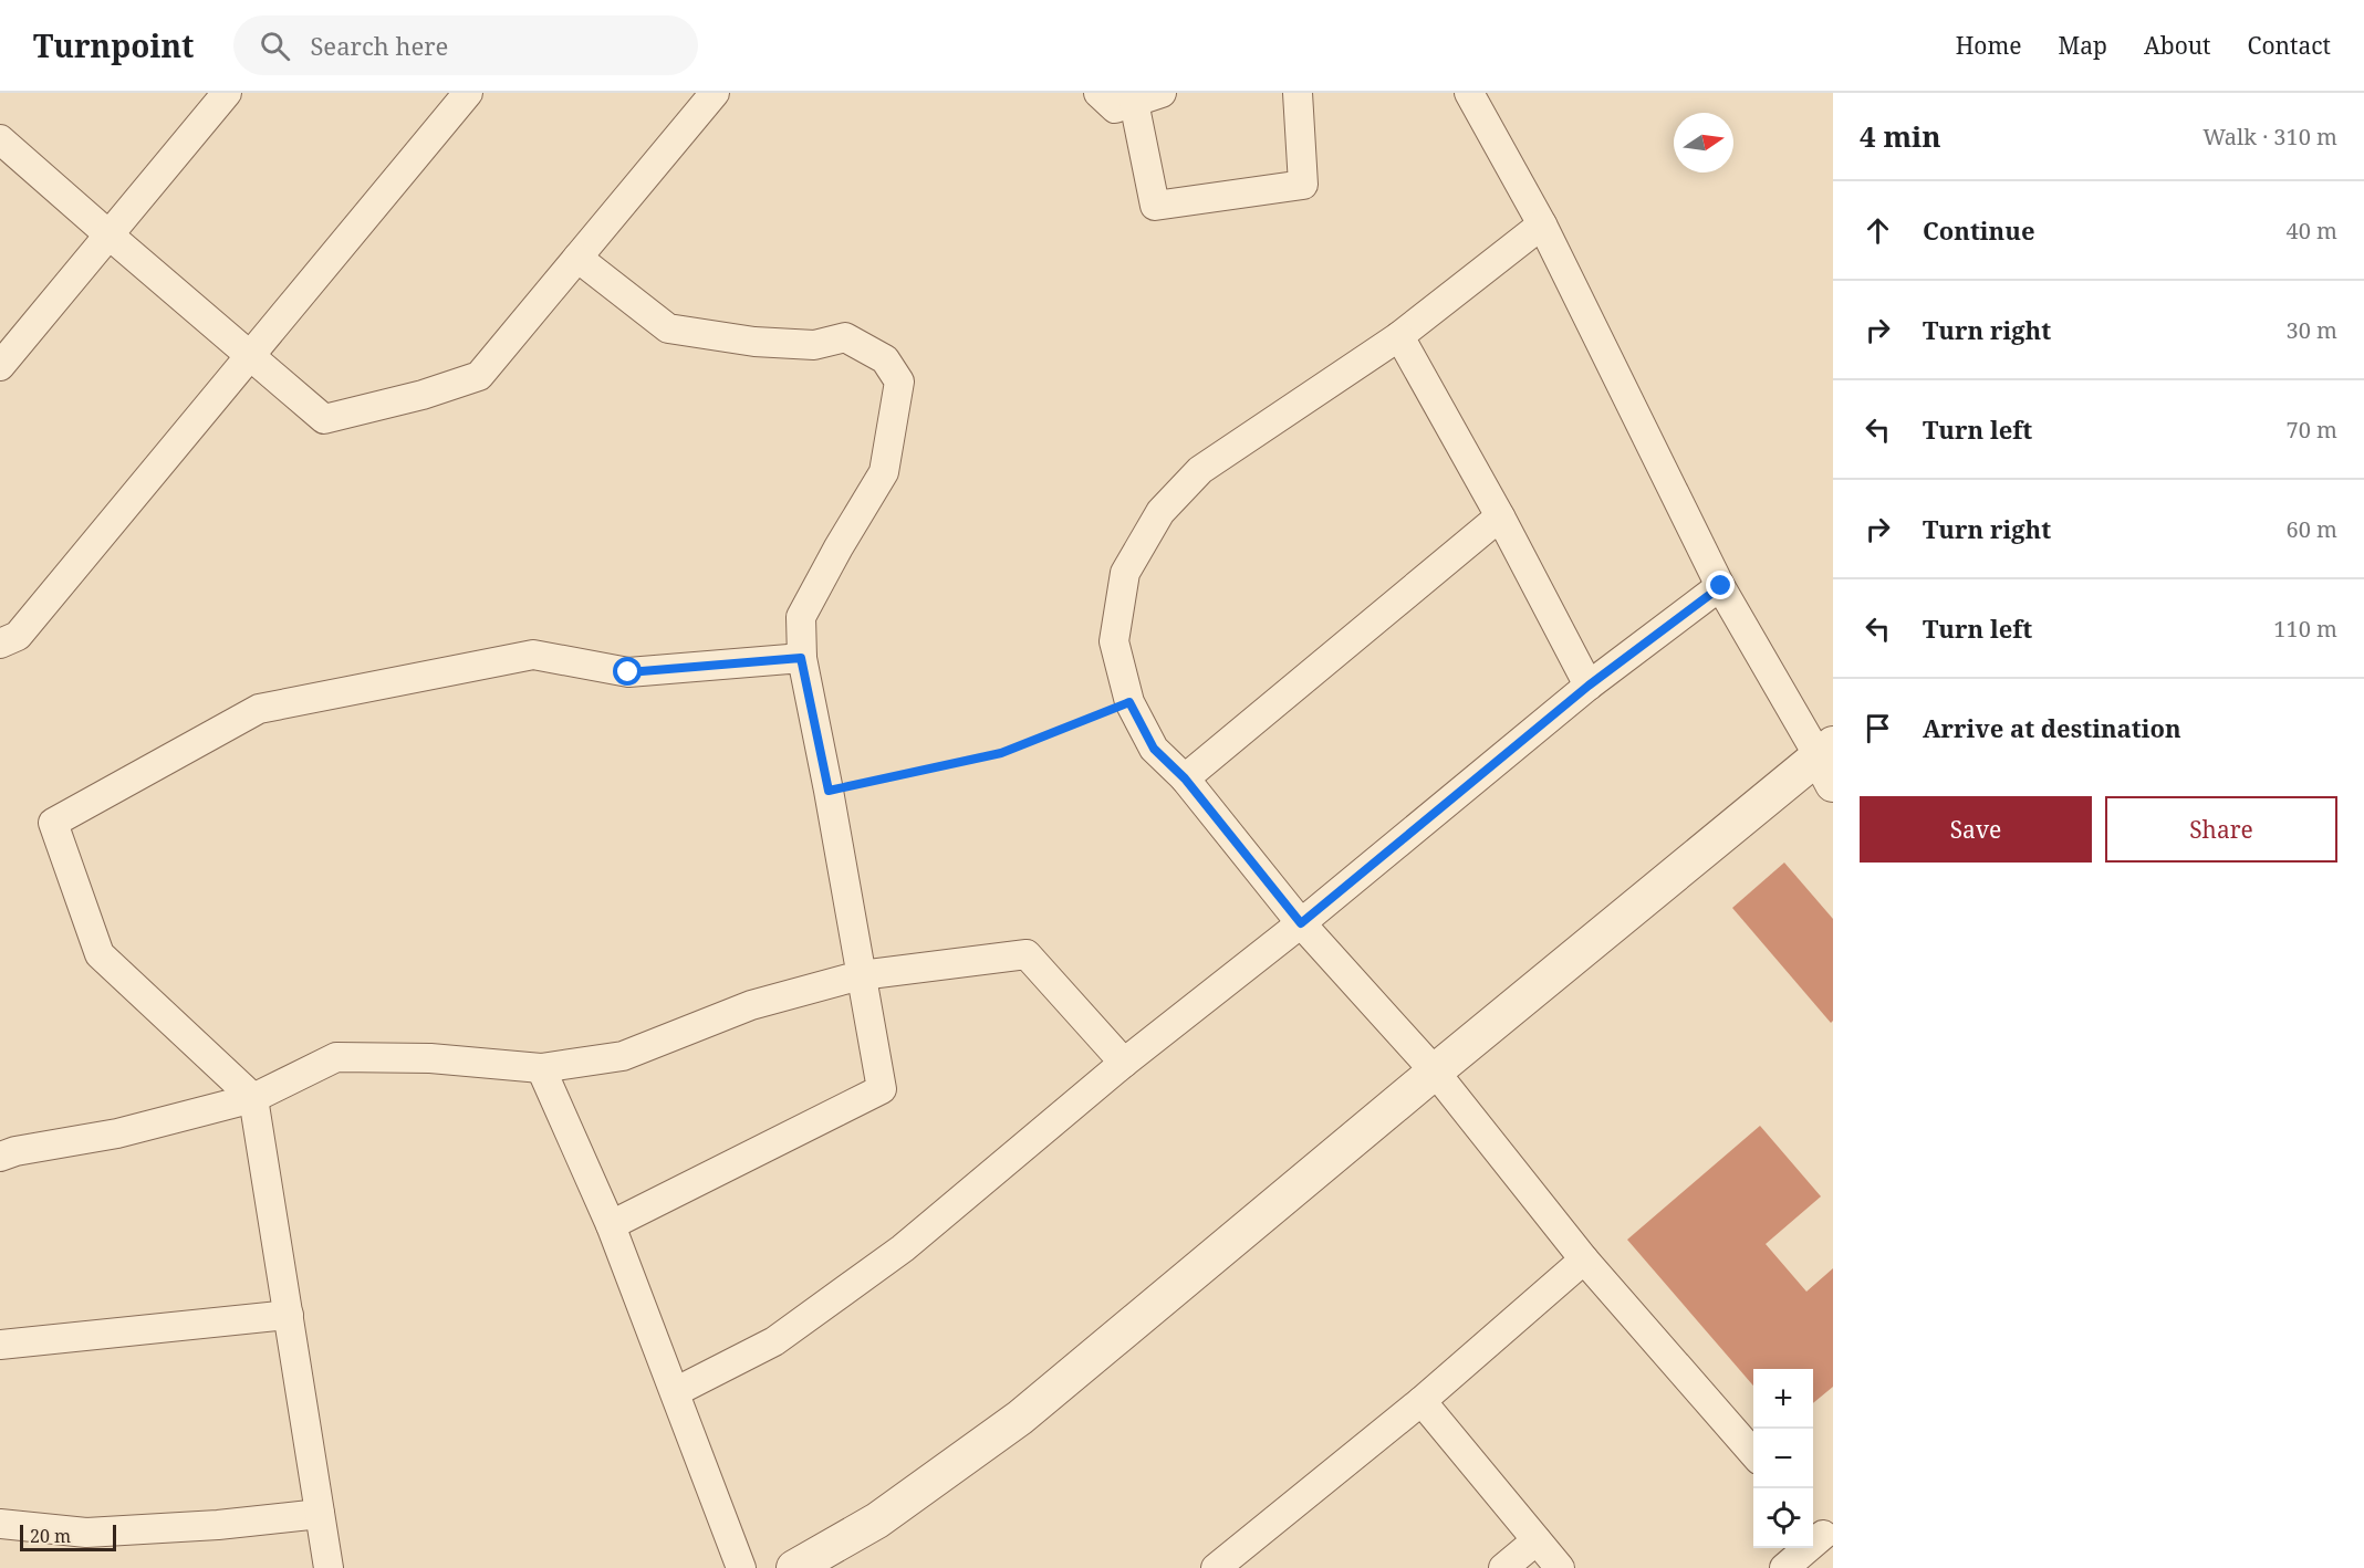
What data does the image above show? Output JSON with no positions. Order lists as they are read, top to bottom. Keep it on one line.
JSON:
{"scale_bar":"20 m","north":"right","page":{"header":"Turnpoint","search":"Search here","nav":["Home","Map","About","Contact"],"heading":["4 min","Walk · 310 m"],"list":[["Continue","40 m"],["Turn right","30 m"],["Turn left","70 m"],["Turn right","60 m"],["Turn left","110 m"],"Arrive at destination"],"buttons":["Save","Share"],"map_buttons":["+","−"],"scale":"20 m"}}
